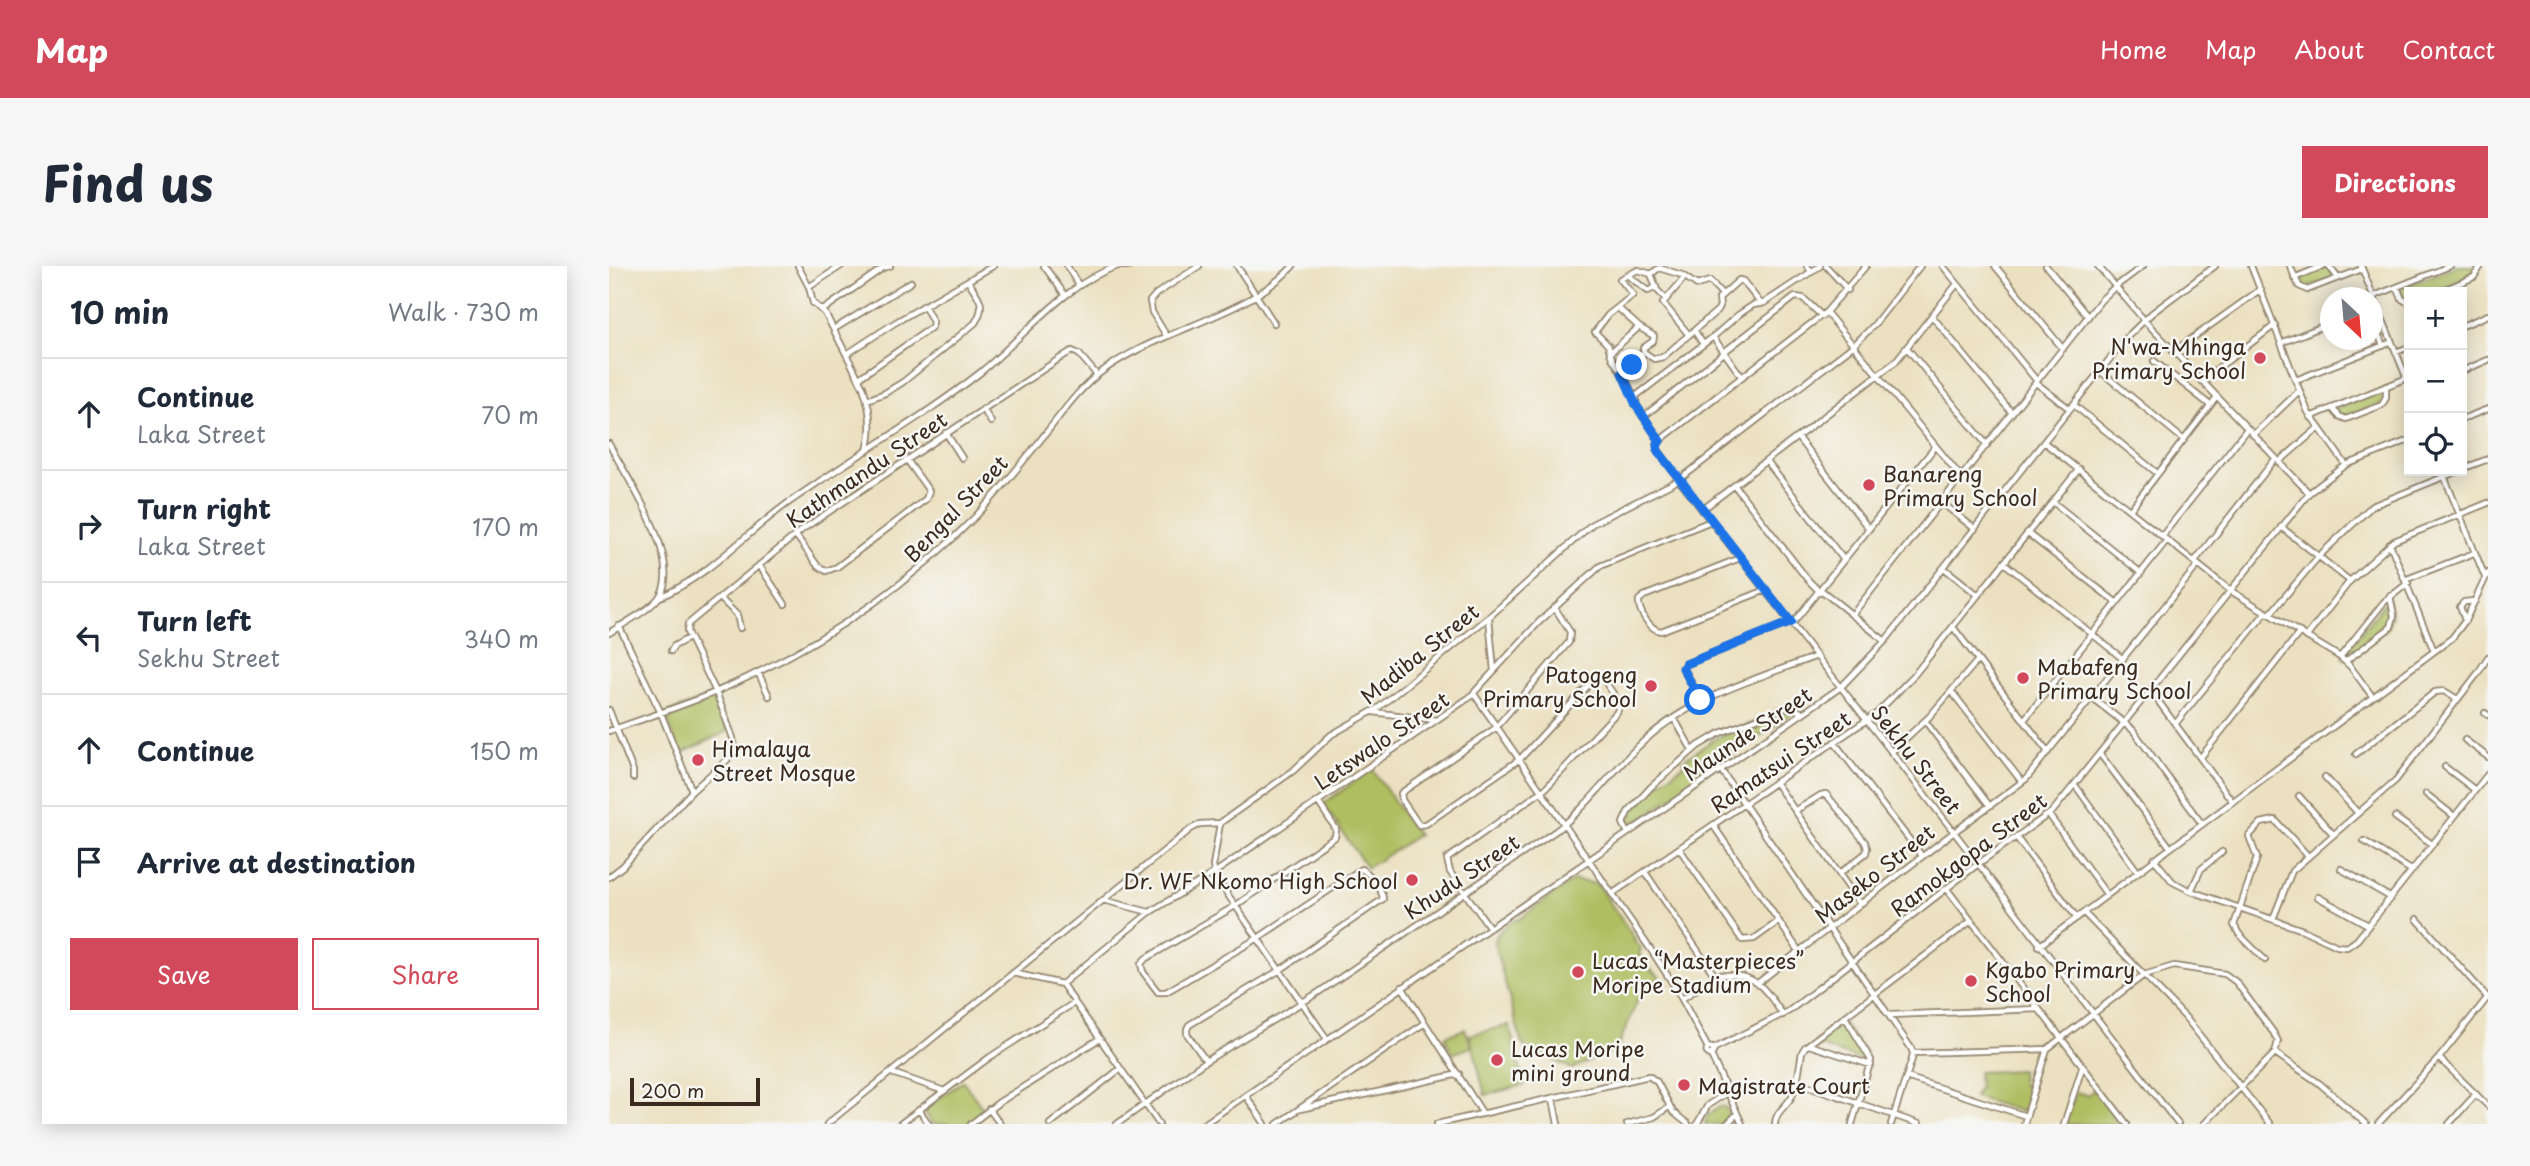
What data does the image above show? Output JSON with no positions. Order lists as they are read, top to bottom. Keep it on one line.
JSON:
{"streets":{"street":["Kathmandu Street","Bengal Street","Madiba Street","Maunde Street","Letswalo Street","Sekhu Street","Ramatsui Street","Ramokgopa Street","Maseko Street","Khudu Street"]},"crossings":[["Kathmandu Street","Bengal Street"],["Madiba Street","Sekhu Street"],["Maunde Street","Sekhu Street"],["Letswalo Street","Sekhu Street"],["Sekhu Street","Ramatsui Street"],["Sekhu Street","Ramokgopa Street"],["Sekhu Street","Maseko Street"],["Sekhu Street","Khudu Street"]],"places":["N'wa-Mhinga Primary School","Banareng Primary School","Mabafeng Primary School","Patogeng Primary School","Himalaya Street Mosque","Dr. WF Nkomo High School","Lucas “Masterpieces” Moripe Stadium","Kgabo Primary School","Lucas Moripe mini ground","Magistrate Court"],"scale_bar":"200 m","north":"bottom right","page":{"header":"Map","nav":["Home","Map","About","Contact"],"title":"Find us","buttons":["Directions",["Save","Share"]],"heading":["10 min","Walk · 730 m"],"map_buttons":["+","−"],"list":[["Continue","Laka Street","70 m"],["Turn right","Laka Street","170 m"],["Turn left","Sekhu Street","340 m"],["Continue","150 m"],"Arrive at destination"],"scale":"200 m"}}
